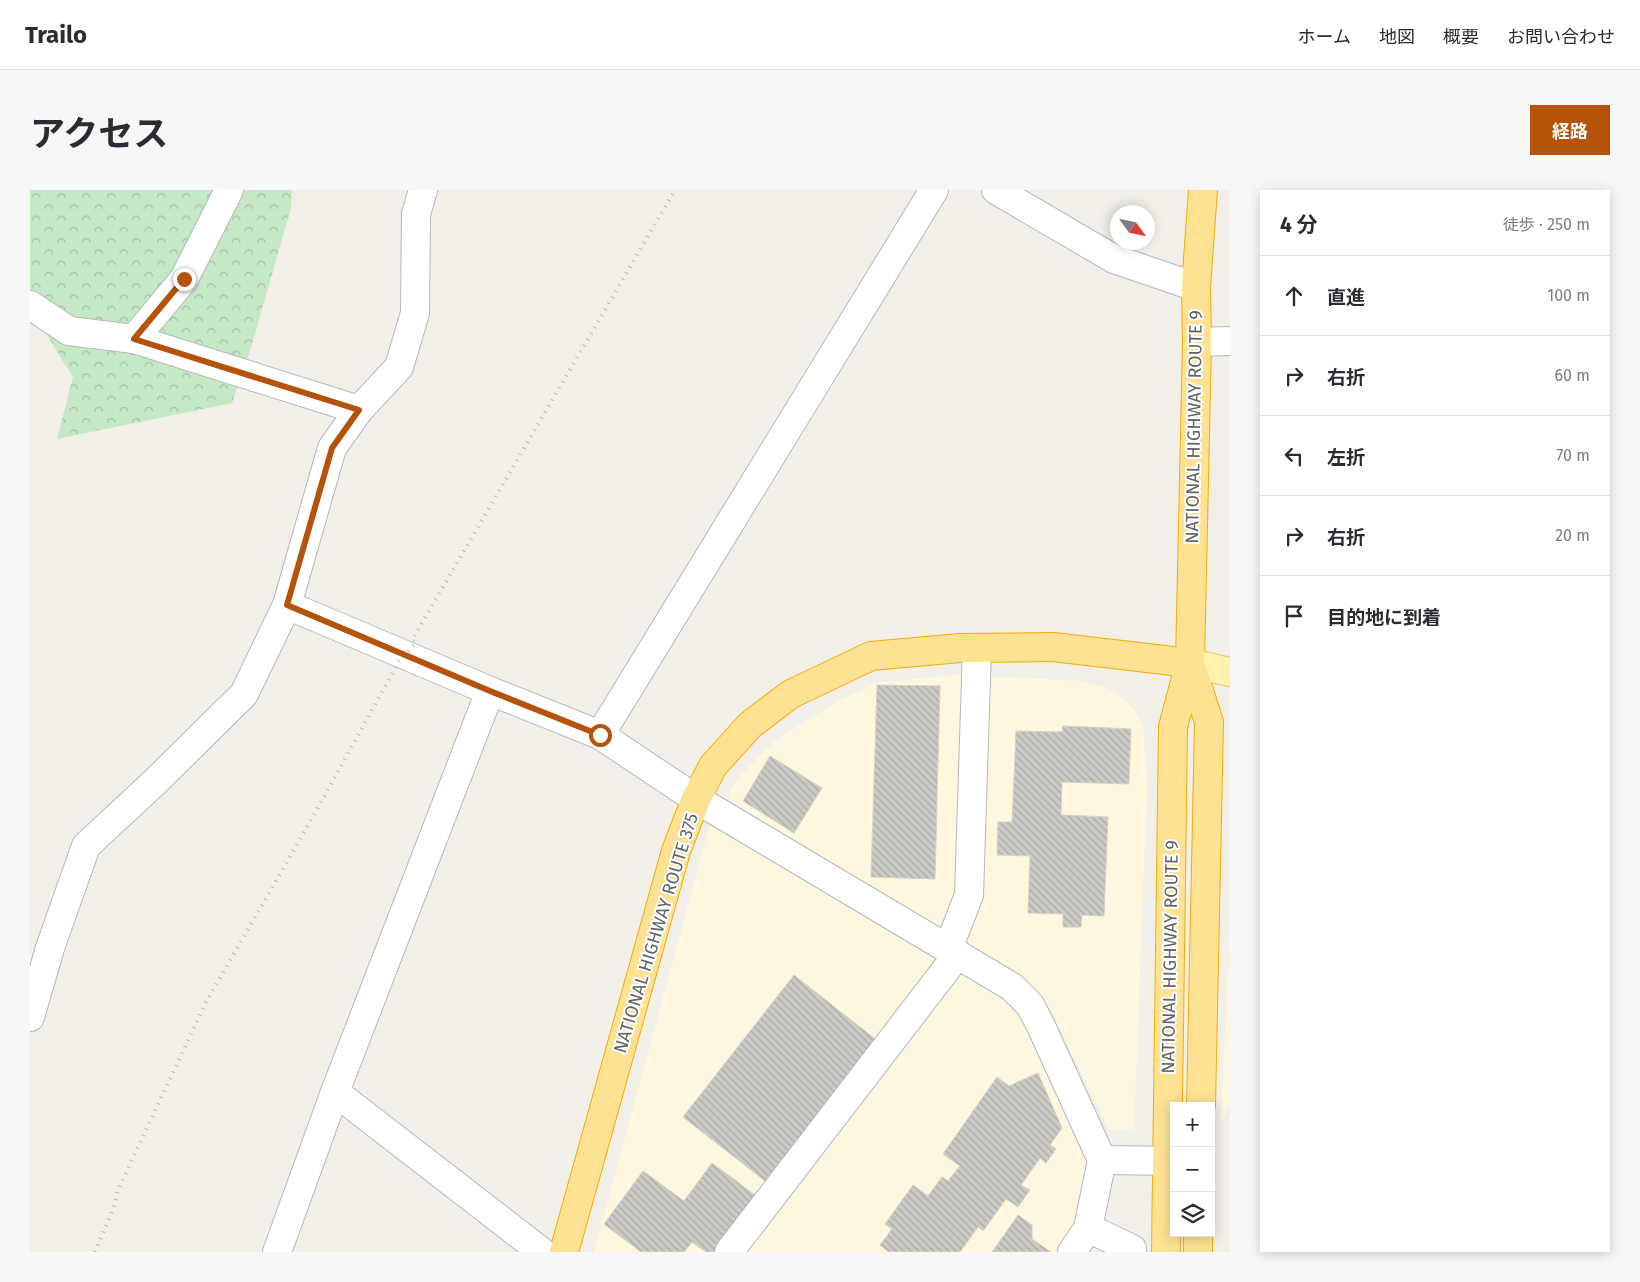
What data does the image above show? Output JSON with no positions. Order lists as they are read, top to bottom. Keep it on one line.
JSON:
{"streets":{"highway":["NATIONAL HIGHWAY ROUTE 9","NATIONAL HIGHWAY ROUTE 375"]},"crossings":[["NATIONAL HIGHWAY ROUTE 9","NATIONAL HIGHWAY ROUTE 375"]],"north":"bottom right","page":{"header":"Trailo","nav":["ホーム","地図","概要","お問い合わせ"],"title":"アクセス","buttons":"経路","heading":["4 分","徒歩 · 250 m"],"list":[["直進","100 m"],["右折","60 m"],["左折","70 m"],["右折","20 m"],"目的地に到着"],"map_buttons":["+","−"]}}
